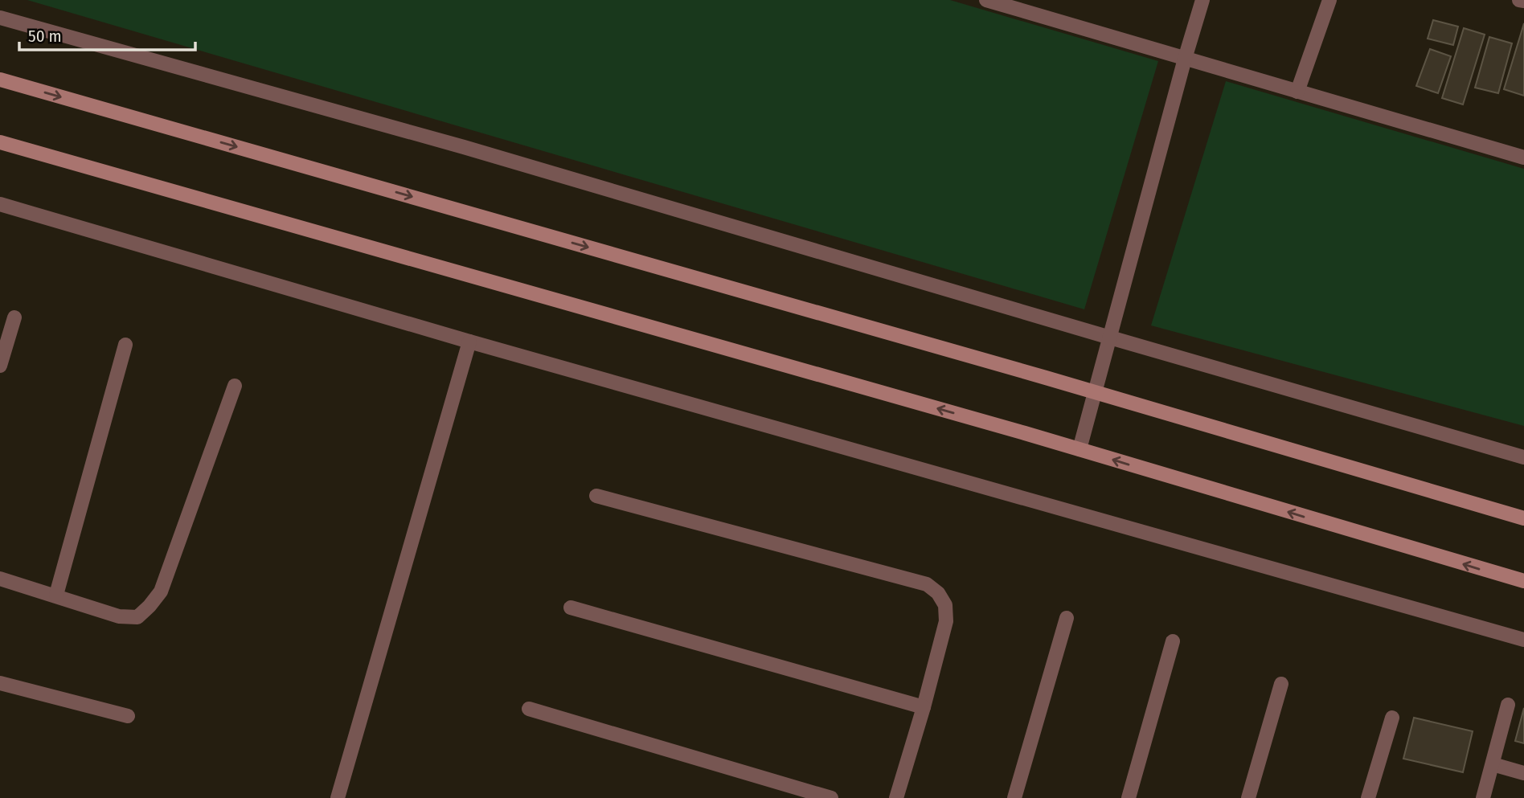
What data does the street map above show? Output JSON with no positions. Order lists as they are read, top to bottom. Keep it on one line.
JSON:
{"scale_bar":"50 m"}
